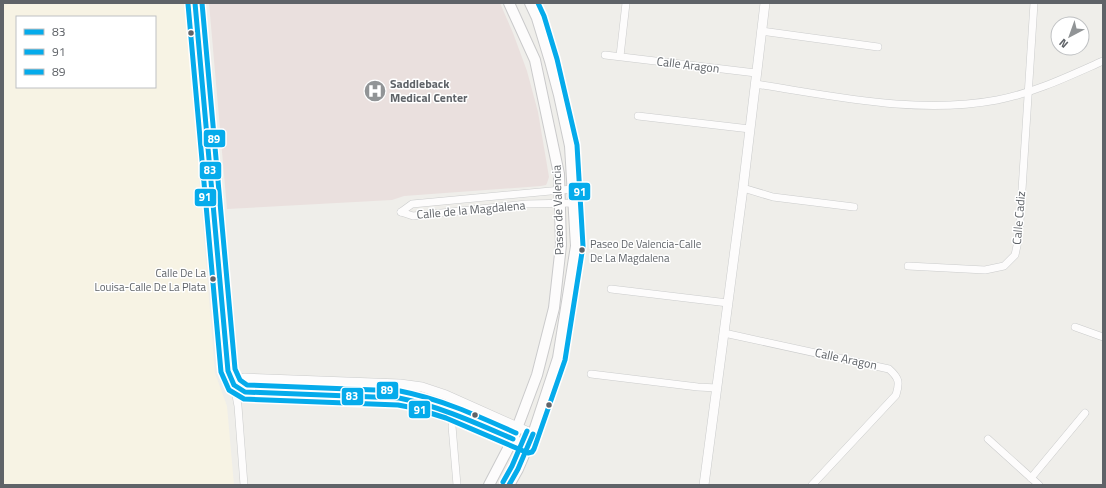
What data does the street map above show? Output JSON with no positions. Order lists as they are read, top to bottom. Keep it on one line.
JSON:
{"streets":{"main road":["Paseo de Valencia"],"street":["Calle Aragon","Calle de la Magdalena","Calle Cadiz"]},"crossings":[["Calle de la Magdalena","Paseo de Valencia"]],"places":{"hospital":["Saddleback Medical Center"],"other":["Paseo De Valencia-Calle De La Magdalena","Calle De La Louisa-Calle De La Plata"]},"lines":["transit line 83","transit line 91","transit line 89"],"legend":["83","91","89"],"north":"bottom left"}
